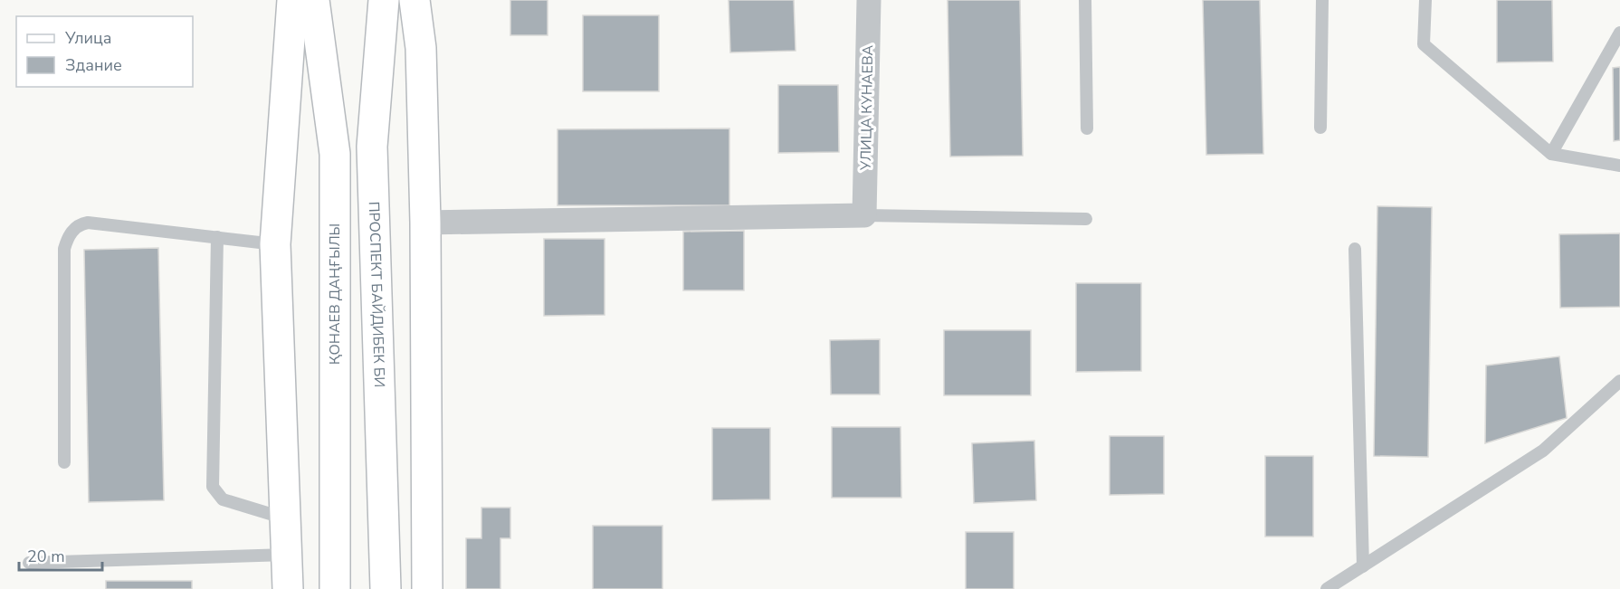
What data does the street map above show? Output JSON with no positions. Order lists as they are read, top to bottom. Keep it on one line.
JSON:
{"streets":{"main road":["ҚОНАЕВ ДАҢҒЫЛЫ","ПРОСПЕКТ БАЙДИБЕК БИ"],"street":["УЛИЦА КУНАЕВА"]},"legend":["Улица","Здание"],"scale_bar":"20 m"}
